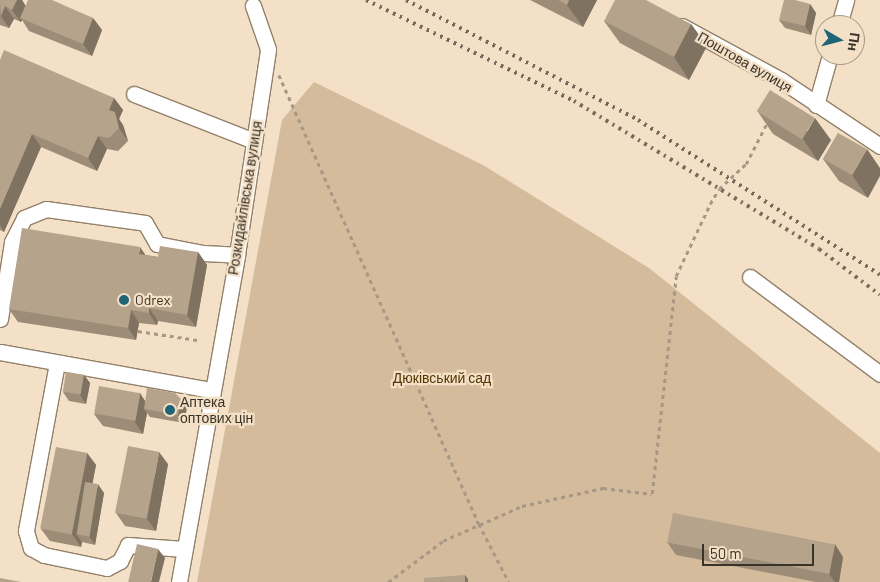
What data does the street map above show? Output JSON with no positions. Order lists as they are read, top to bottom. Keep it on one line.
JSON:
{"streets":{"street":["Поштова вулиця","Розкидайлівська вулиця"]},"parks":["Дюківський сад"],"places":["Odrex","Аптека оптових цін"],"scale_bar":"50 m","north":"right"}
